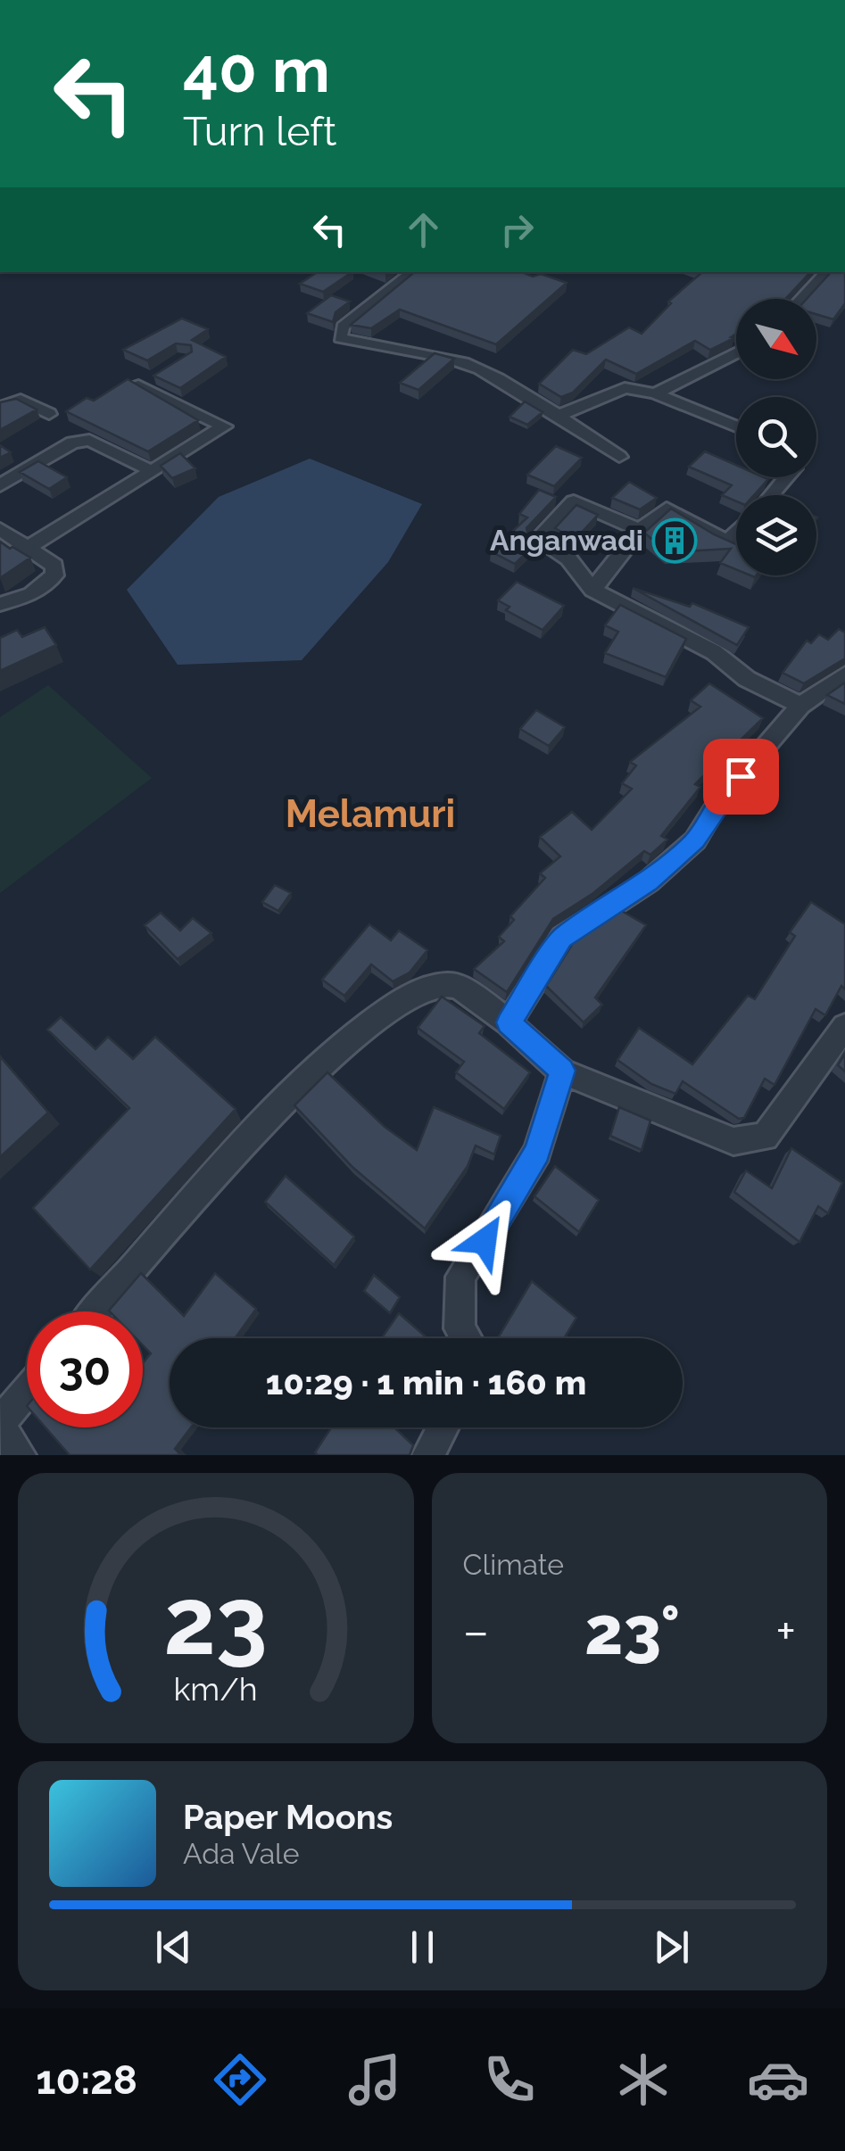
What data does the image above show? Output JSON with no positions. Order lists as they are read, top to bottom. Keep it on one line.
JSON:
{"districts":["Melamuri"],"places":{"building":["Anganwadi"]},"north":"bottom right","page":{"turn":["40 m","Turn left"],"limit":"30","trip":"10:29 · 1 min · 160 m","tile":"Climate","heat":["−","23°","+"],"song":["Paper Moons","Ada Vale"],"tabs":"10:28","gauge":["23","km/h"]}}
